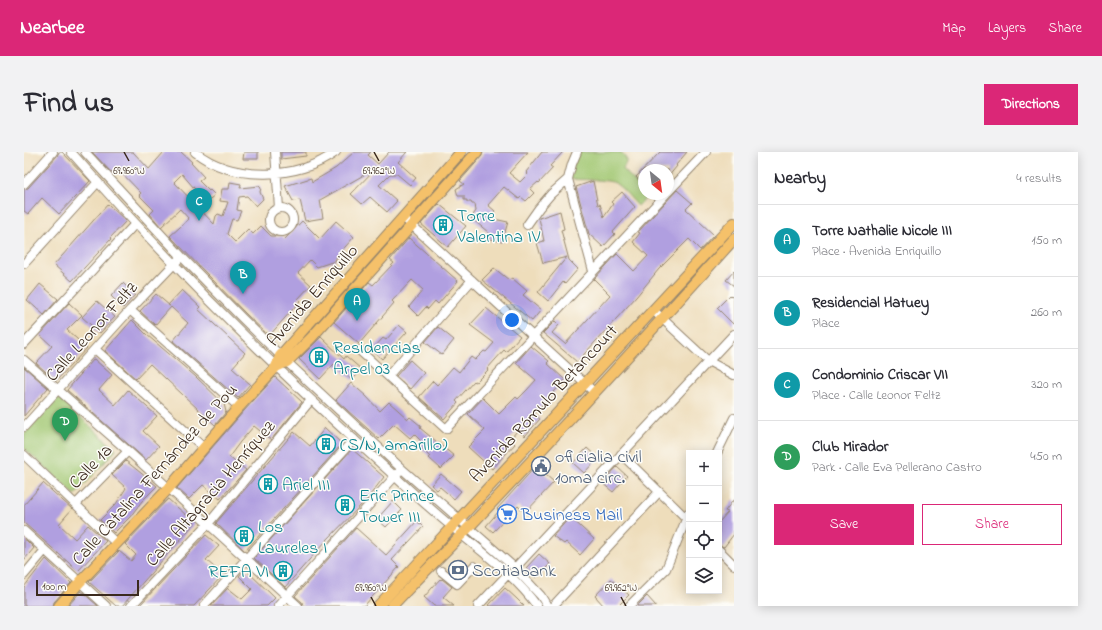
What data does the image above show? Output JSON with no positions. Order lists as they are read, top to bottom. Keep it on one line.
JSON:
{"streets":{"main road":["Avenida Enriquillo","Avenida Rómulo Betancourt","Calle Catalina Fernández de Pou"],"street":["Calle Leonor Feltz","Calle 1a","Calle Altagracia Henríquez"]},"crossings":[["Avenida Enriquillo","Calle Catalina Fernández de Pou"]],"places":{"building":["Torre Valentina IV","Residencias Arpel 03","(S/N, amarillo)","Ariel III","Eric Prince Tower III","Los Laureles I","REFA VI"],"public building":["oficialia civil 10ma circ."],"supermarket":["Business Mail"],"bank":["Scotiabank"]},"scale_bar":"100 m","north":"bottom right","page":{"header":"Nearbee","nav":["Map","Layers","Share"],"title":"Find us","buttons":["Directions",["Save","Share"]],"heading":["Nearby","4 results"],"pins":["C","B","A","D"],"list":[{"mark":"A","name":"Torre Nathalie Nicole III","note":"Place · Avenida Enriquillo","value":"150 m"},{"mark":"B","name":"Residencial Hatuey","note":"Place","value":"260 m"},{"mark":"C","name":"Condominio Criscar VII","note":"Place · Calle Leonor Feltz","value":"320 m"},{"mark":"D","name":"Club Mirador","note":"Park · Calle Eva Pellerano Castro","value":"450 m"}],"map_buttons":["+","−"],"scale":"100 m"},"coordinates":["69.960°W","69.962°W"]}
